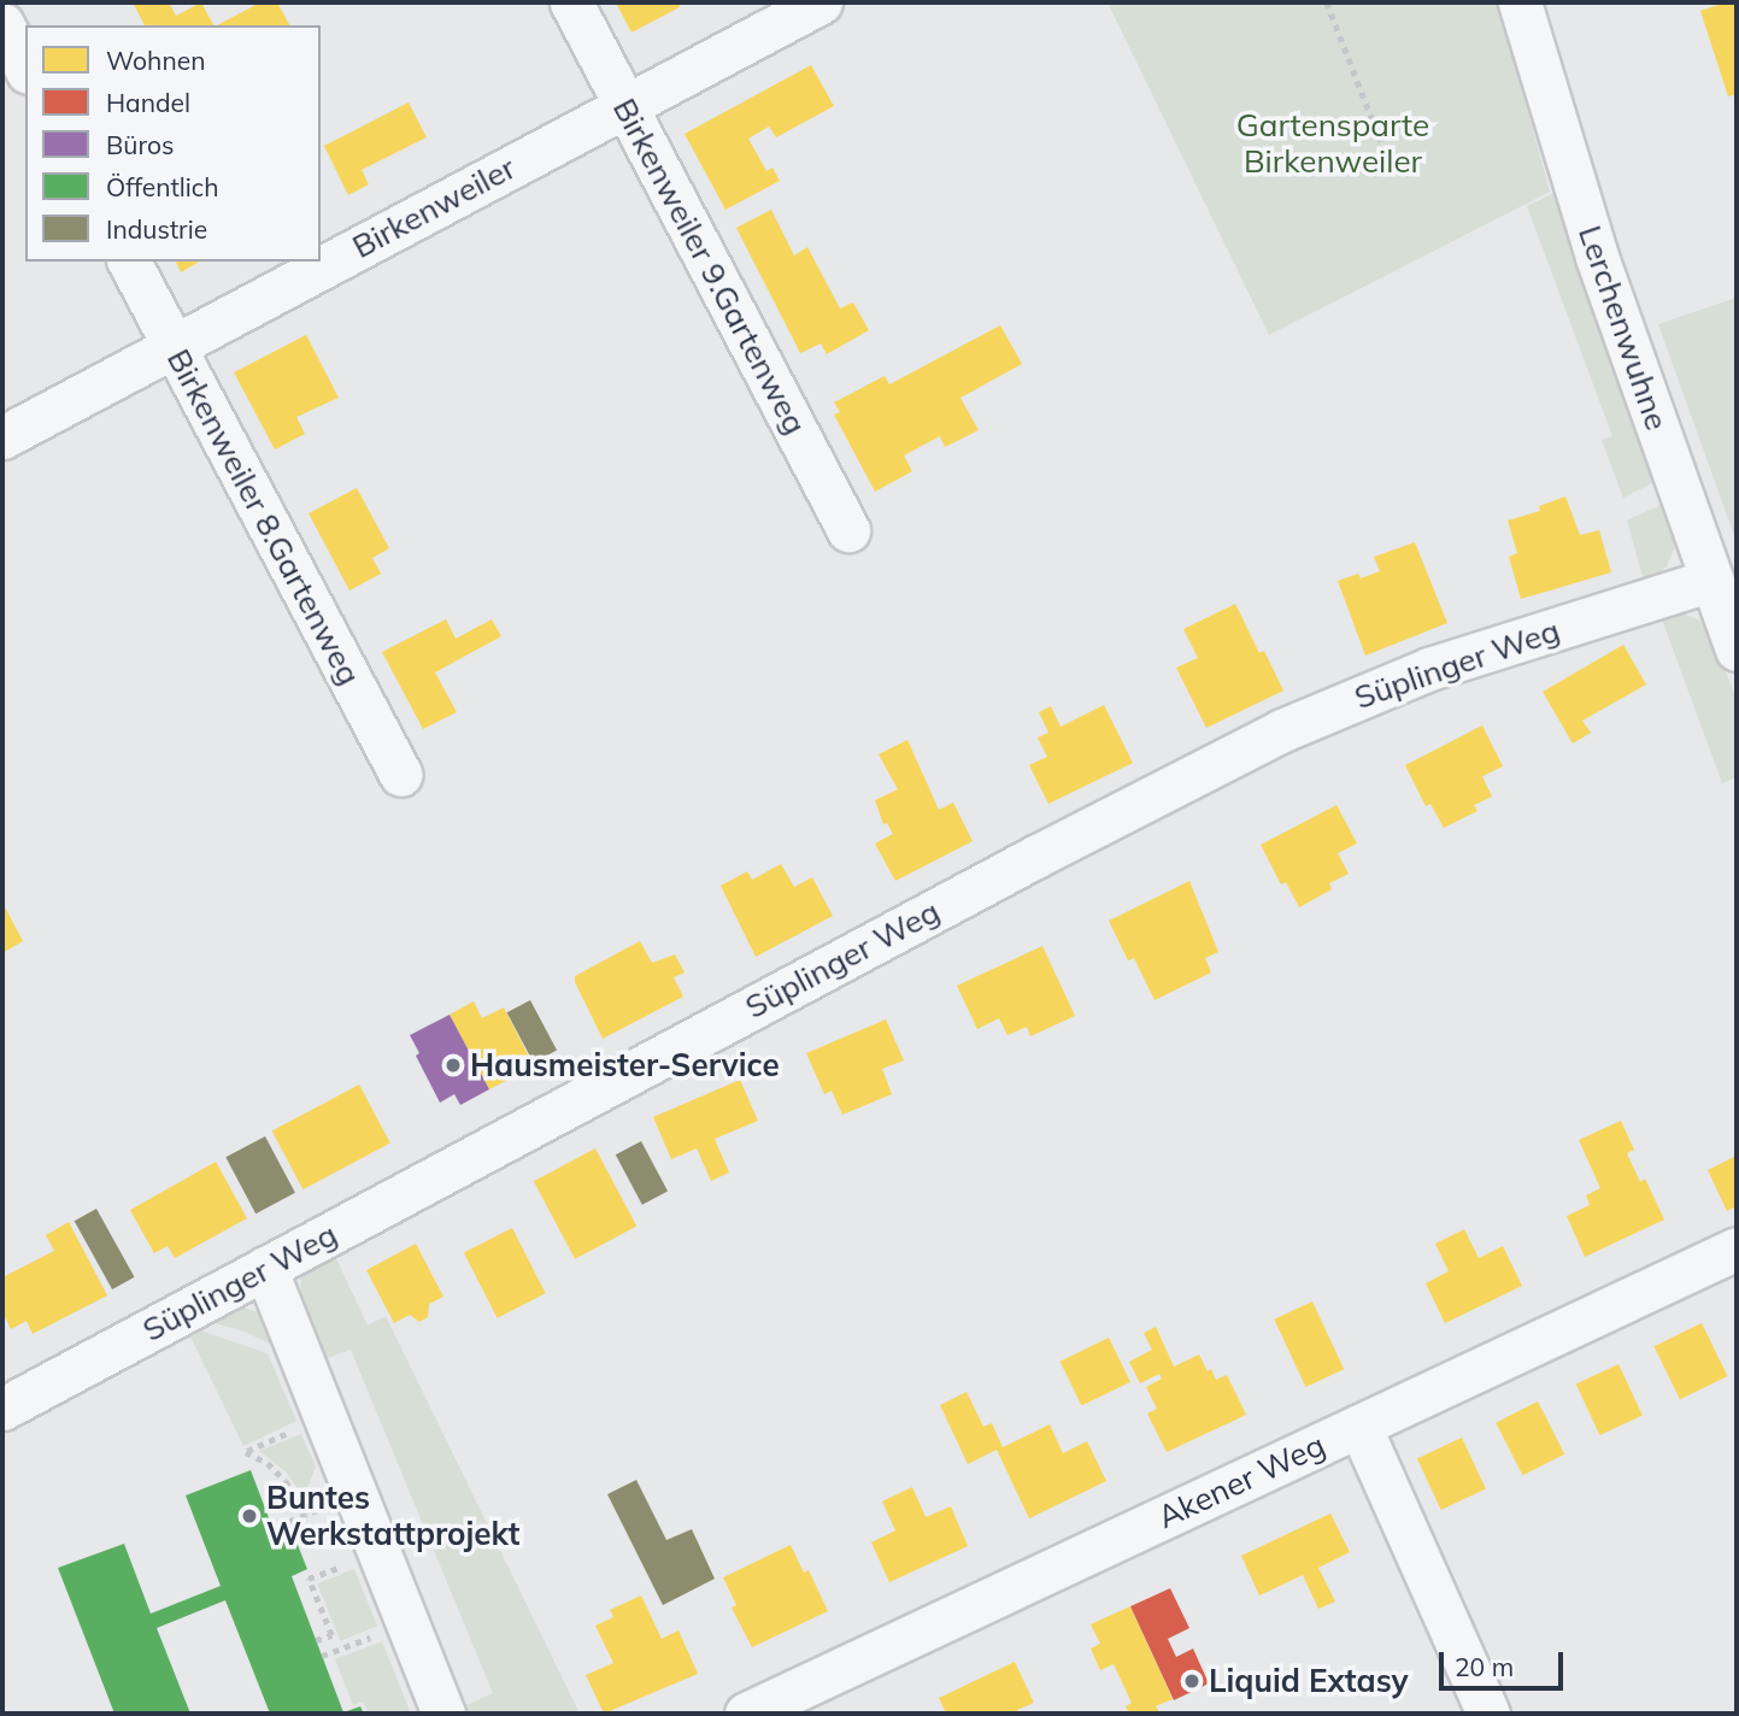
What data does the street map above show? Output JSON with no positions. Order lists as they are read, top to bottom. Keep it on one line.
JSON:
{"streets":{"street":["Birkenweiler","Birkenweiler 9.Gartenweg","Lerchenwuhne","Birkenweiler 8.Gartenweg","Süplinger Weg","Akener Weg"]},"crossings":[["Birkenweiler","Birkenweiler 9.Gartenweg"],["Birkenweiler","Birkenweiler 8.Gartenweg"],["Lerchenwuhne","Süplinger Weg"]],"parks":["Gartensparte Birkenweiler"],"places":["Hausmeister-Service","Buntes Werkstattprojekt","Liquid Extasy"],"legend":["Wohnen","Handel","Büros","Öffentlich","Industrie"],"scale_bar":"20 m"}
